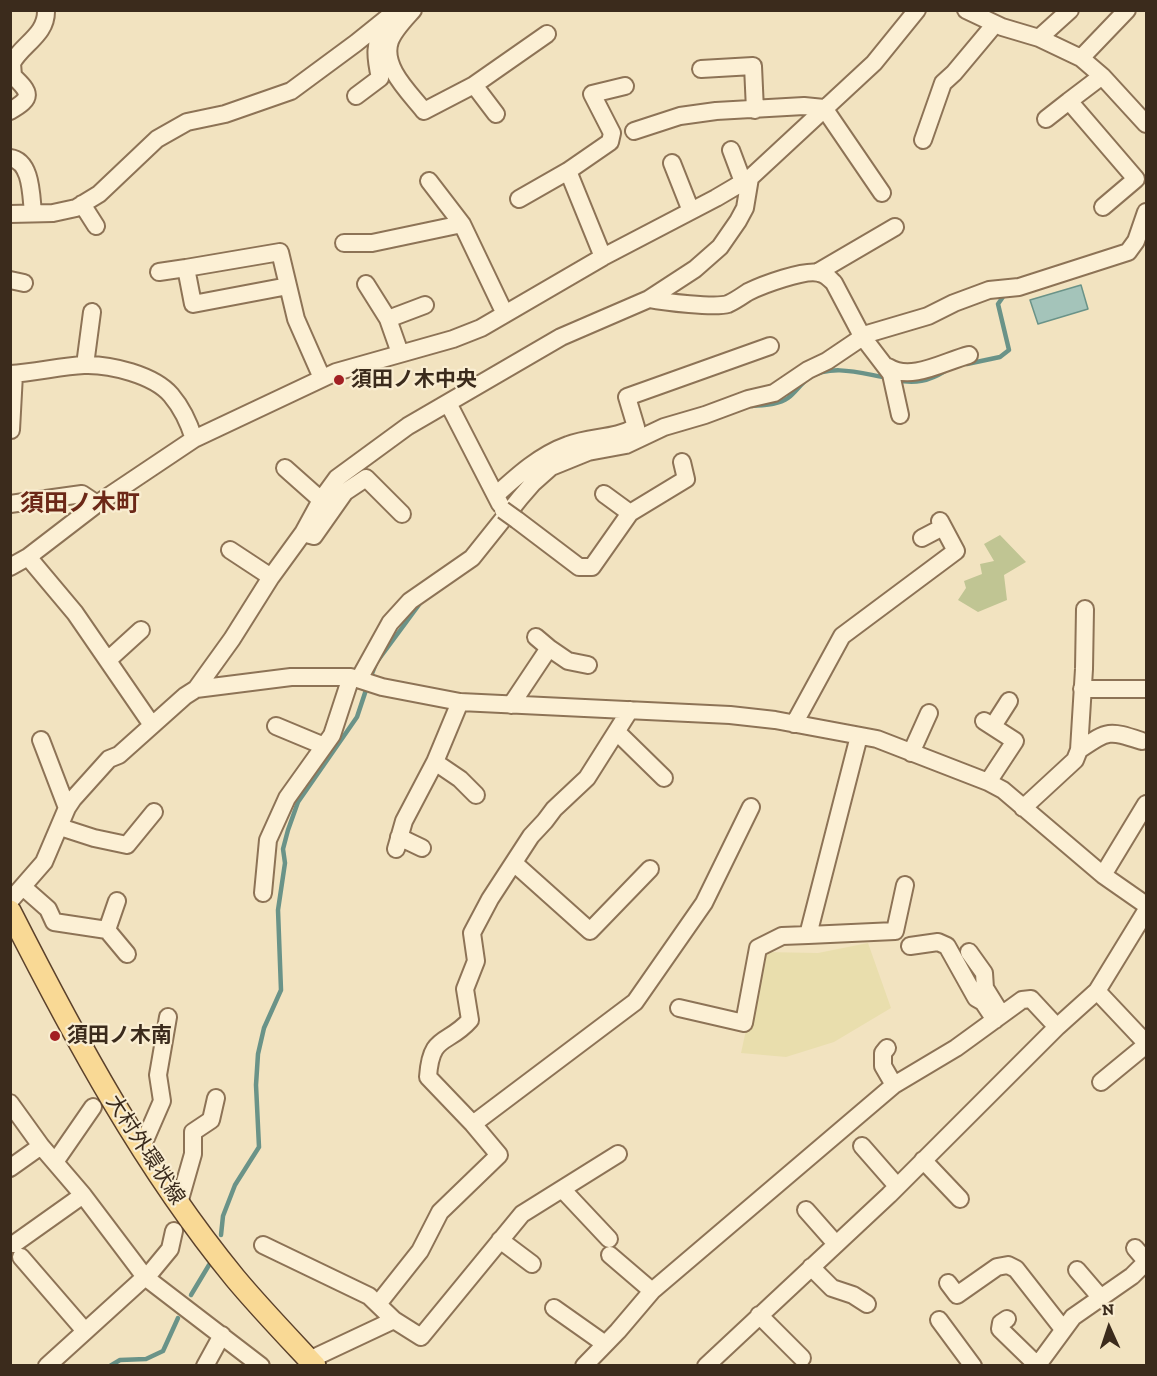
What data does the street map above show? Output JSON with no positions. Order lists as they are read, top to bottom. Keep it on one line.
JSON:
{"streets":{"main road":["大村外環状線"]},"districts":["須田ノ木町"],"places":["須田ノ木中央","須田ノ木南"],"north":"top"}
